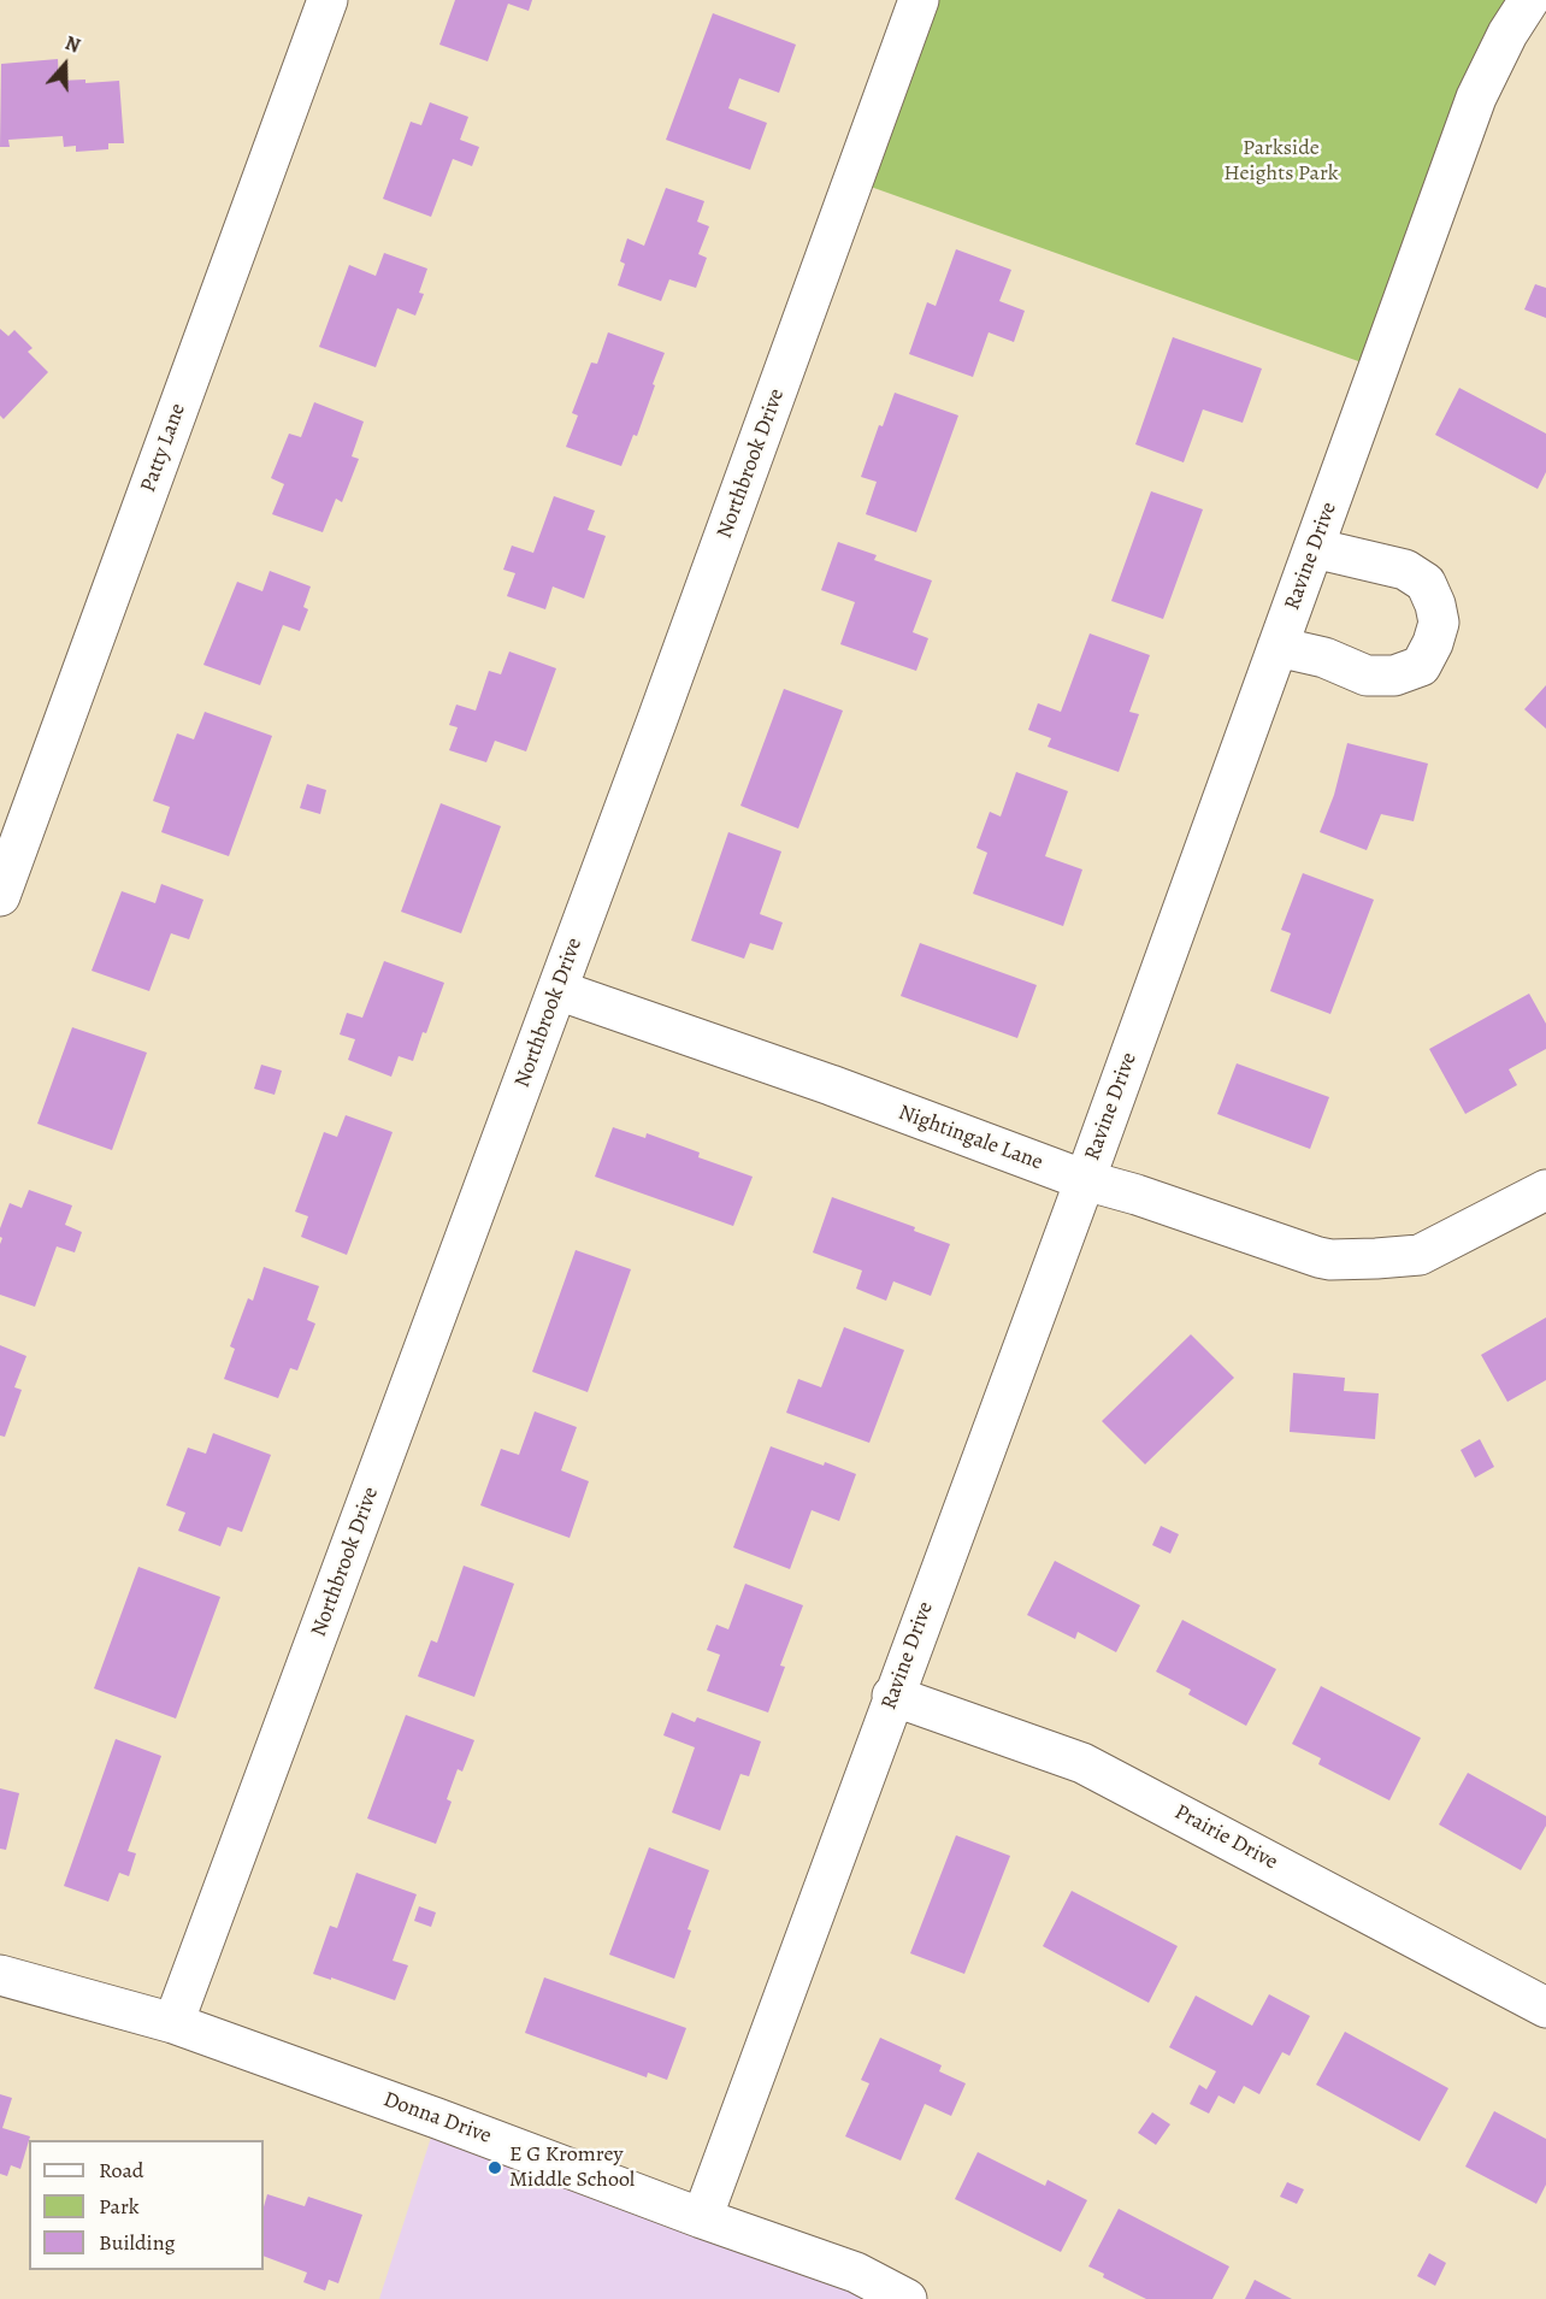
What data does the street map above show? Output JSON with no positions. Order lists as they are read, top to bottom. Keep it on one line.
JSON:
{"streets":{"street":["Patty Lane","Northbrook Drive","Ravine Drive","Nightingale Lane","Prairie Drive","Donna Drive"]},"crossings":[["Northbrook Drive","Nightingale Lane"],["Northbrook Drive","Donna Drive"],["Ravine Drive","Nightingale Lane"],["Ravine Drive","Prairie Drive"],["Ravine Drive","Donna Drive"]],"parks":["Parkside Heights Park"],"places":["E G Kromrey Middle School"],"legend":["Road","Park","Building"],"north":"top"}
